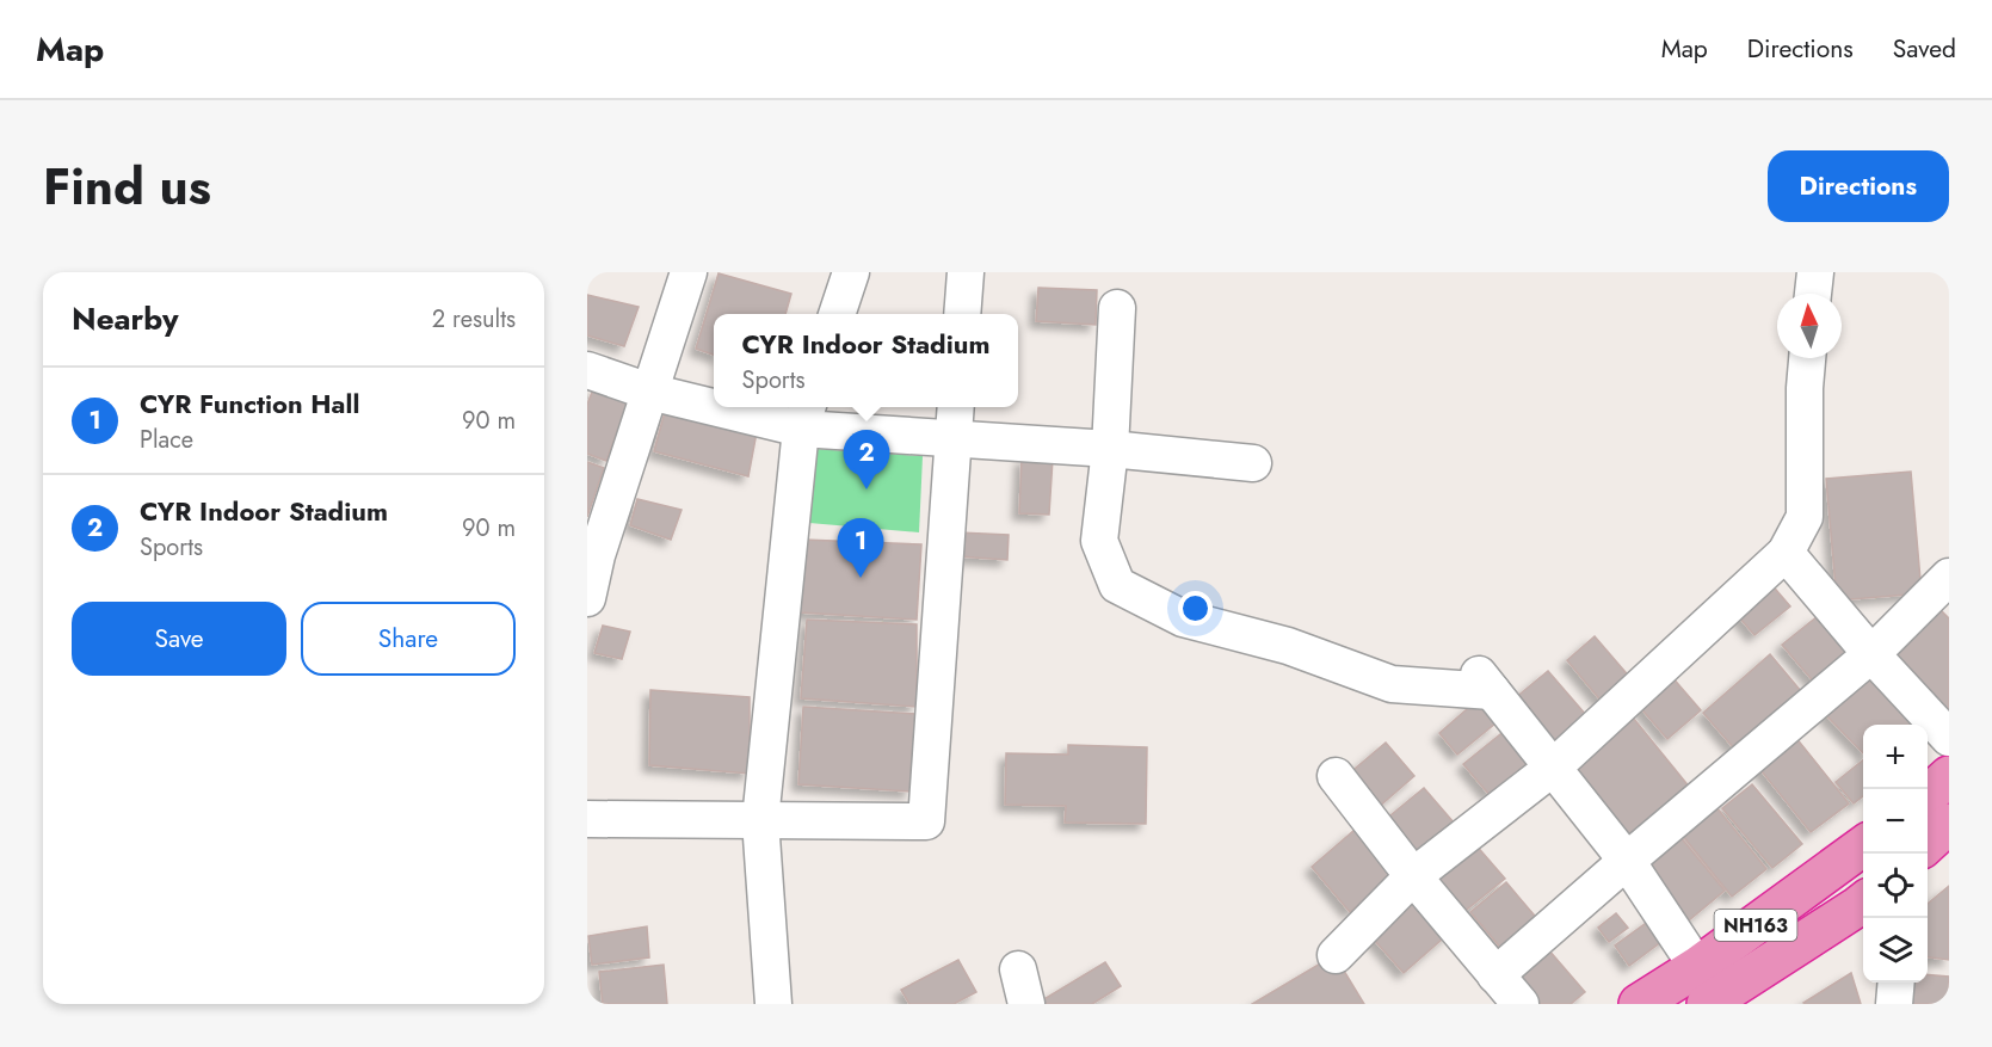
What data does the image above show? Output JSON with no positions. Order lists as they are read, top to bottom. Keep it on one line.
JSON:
{"streets":{"highway":["NH163"]},"north":"top","page":{"header":"Map","nav":["Map","Directions","Saved"],"title":"Find us","buttons":["Directions",["Save","Share"]],"heading":["Nearby","2 results"],"popup":["CYR Indoor Stadium","Sports"],"list":[{"mark":"1","name":"CYR Function Hall","note":"Place","value":"90 m"},{"mark":"2","name":"CYR Indoor Stadium","note":"Sports","value":"90 m"}],"pins":["2","1"],"map_buttons":["+","−"]}}
